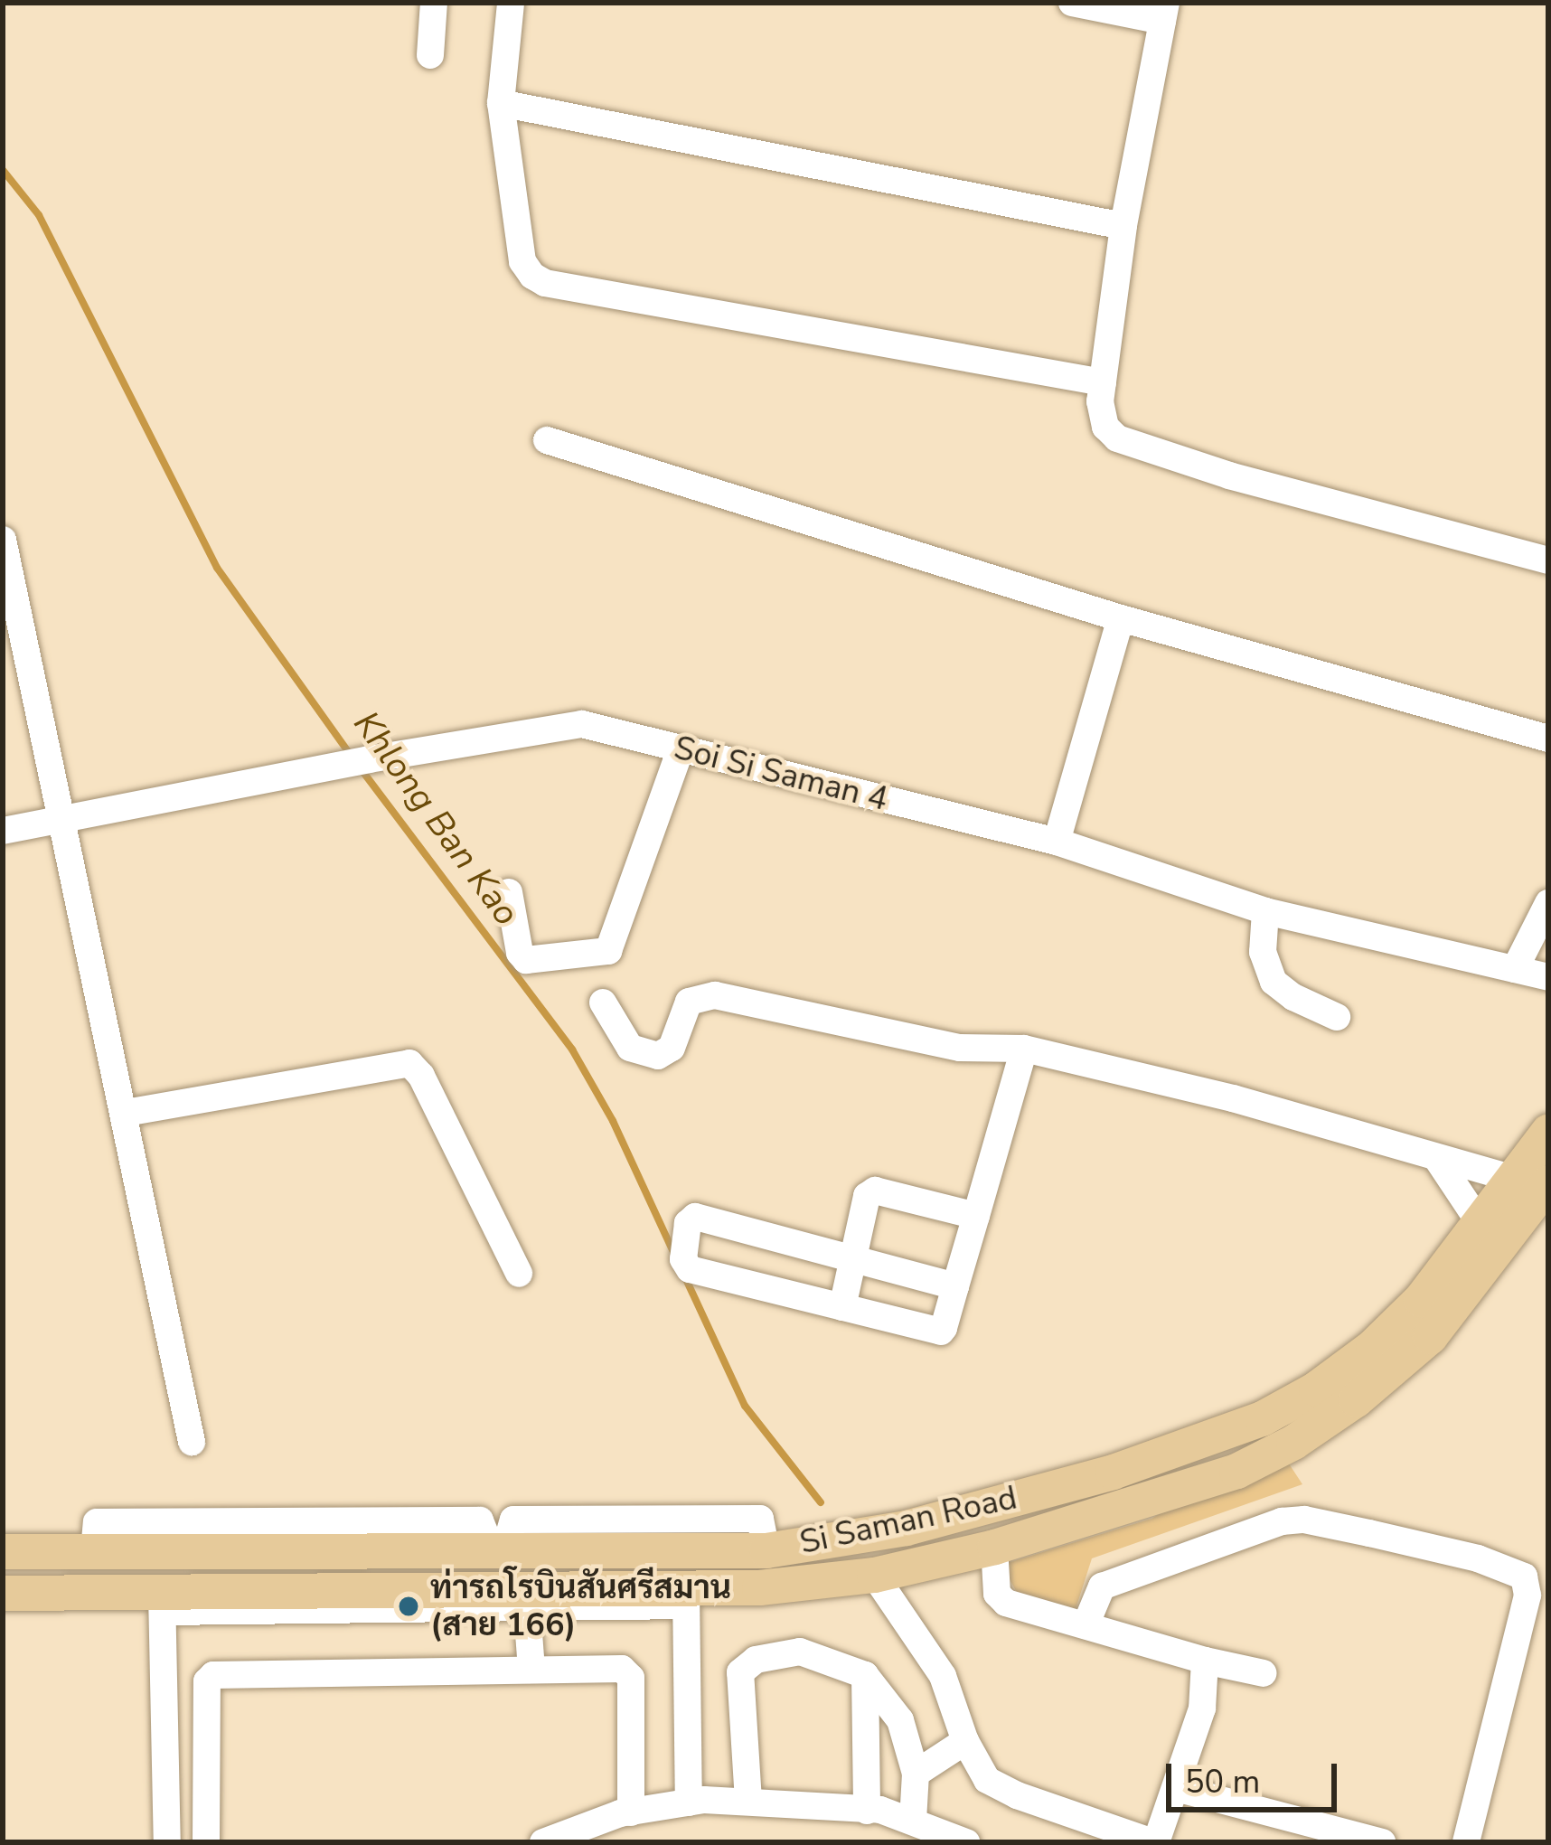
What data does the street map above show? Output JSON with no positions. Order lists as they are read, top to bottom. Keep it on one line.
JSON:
{"streets":{"main road":["Si Saman Road"],"street":["Soi Si Saman 4"]},"water":["Khlong Ban Kao"],"places":["ท่ารถโรบินสันศรีสมาน (สาย 166)"],"scale_bar":"50 m"}
